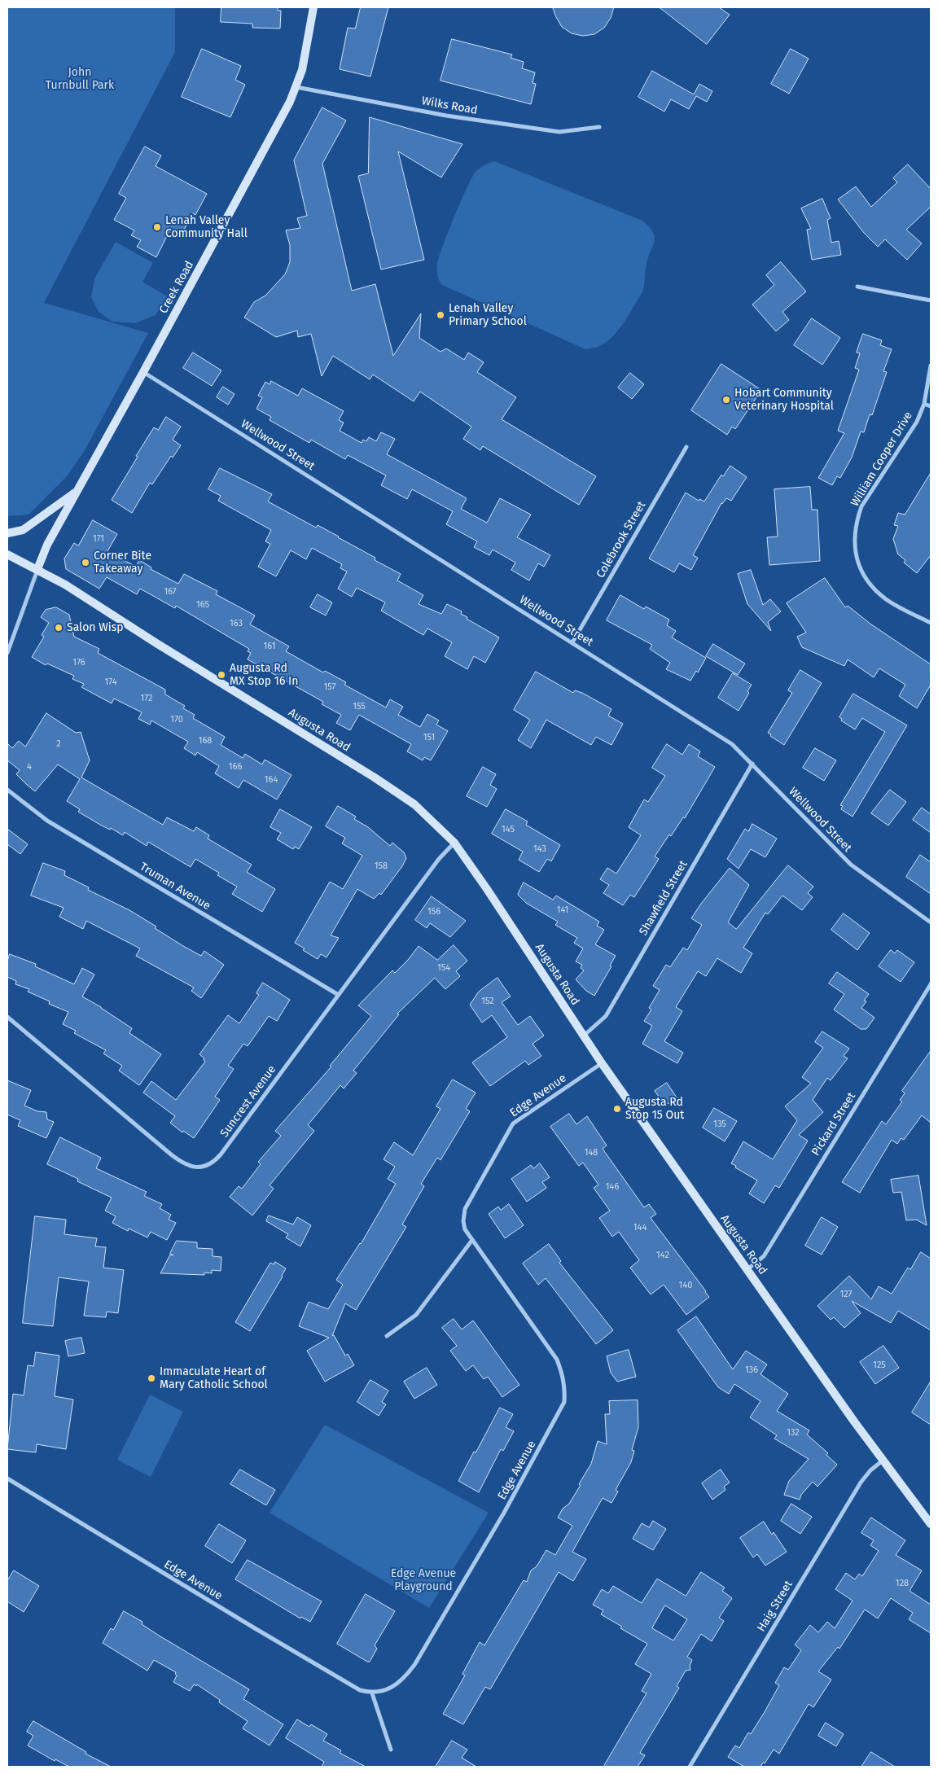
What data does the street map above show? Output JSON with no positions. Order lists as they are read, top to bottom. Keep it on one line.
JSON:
{"streets":{"main road":["Creek Road","Augusta Road"],"street":["Wilks Road","Wellwood Street","William Cooper Drive","Colebrook Street","Truman Avenue","Shawfield Street","Edge Avenue","Suncrest Avenue","Pickard Street","Haig Street"]},"crossings":[["Wilks Road","Creek Road"],["Creek Road","Wellwood Street"],["Creek Road","Augusta Road"],["Wellwood Street","Colebrook Street"],["Wellwood Street","Shawfield Street"],["Augusta Road","Shawfield Street"],["Augusta Road","Edge Avenue"],["Augusta Road","Suncrest Avenue"],["Augusta Road","Pickard Street"],["Augusta Road","Haig Street"],["Truman Avenue","Suncrest Avenue"]],"parks":["John Turnbull Park","Edge Avenue Playground"],"places":["Lenah Valley Community Hall","Lenah Valley Primary School","Hobart Community Veterinary Hospital","Corner Bite Takeaway","Salon Wisp","Augusta Rd MX Stop 16 In","Augusta Rd Stop 15 Out","Immaculate Heart of Mary Catholic School"],"house_numbers":["171","167","165","163","161","176","174","157","172","155","170","151","168","2","4","166","164","145","143","158","141","156","154","152","135","148","146","144","142","140","127","125","136","132","128"]}
